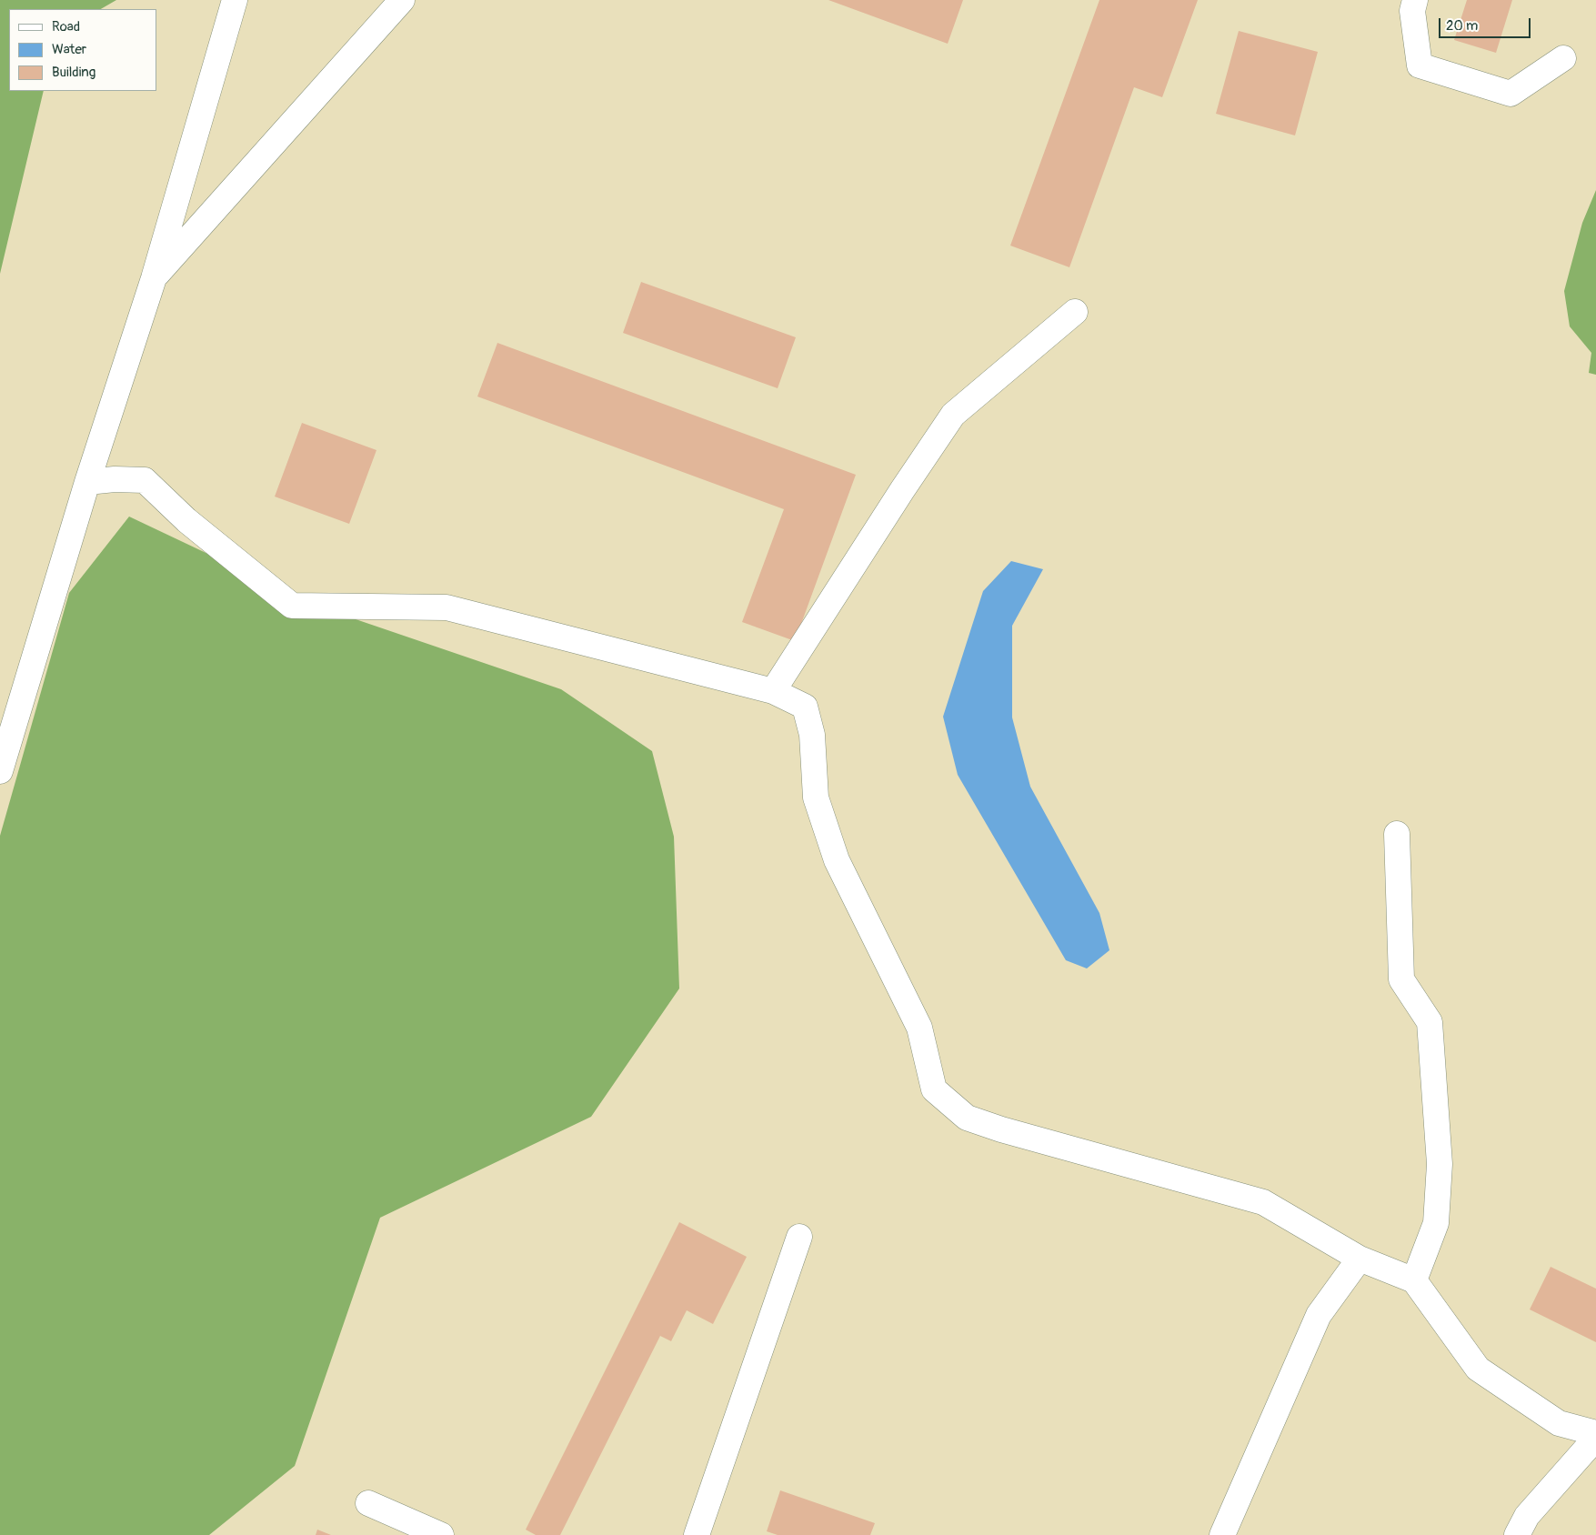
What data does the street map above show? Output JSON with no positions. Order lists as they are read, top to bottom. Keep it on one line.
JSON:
{"legend":["Road","Water","Building"],"scale_bar":"20 m"}
